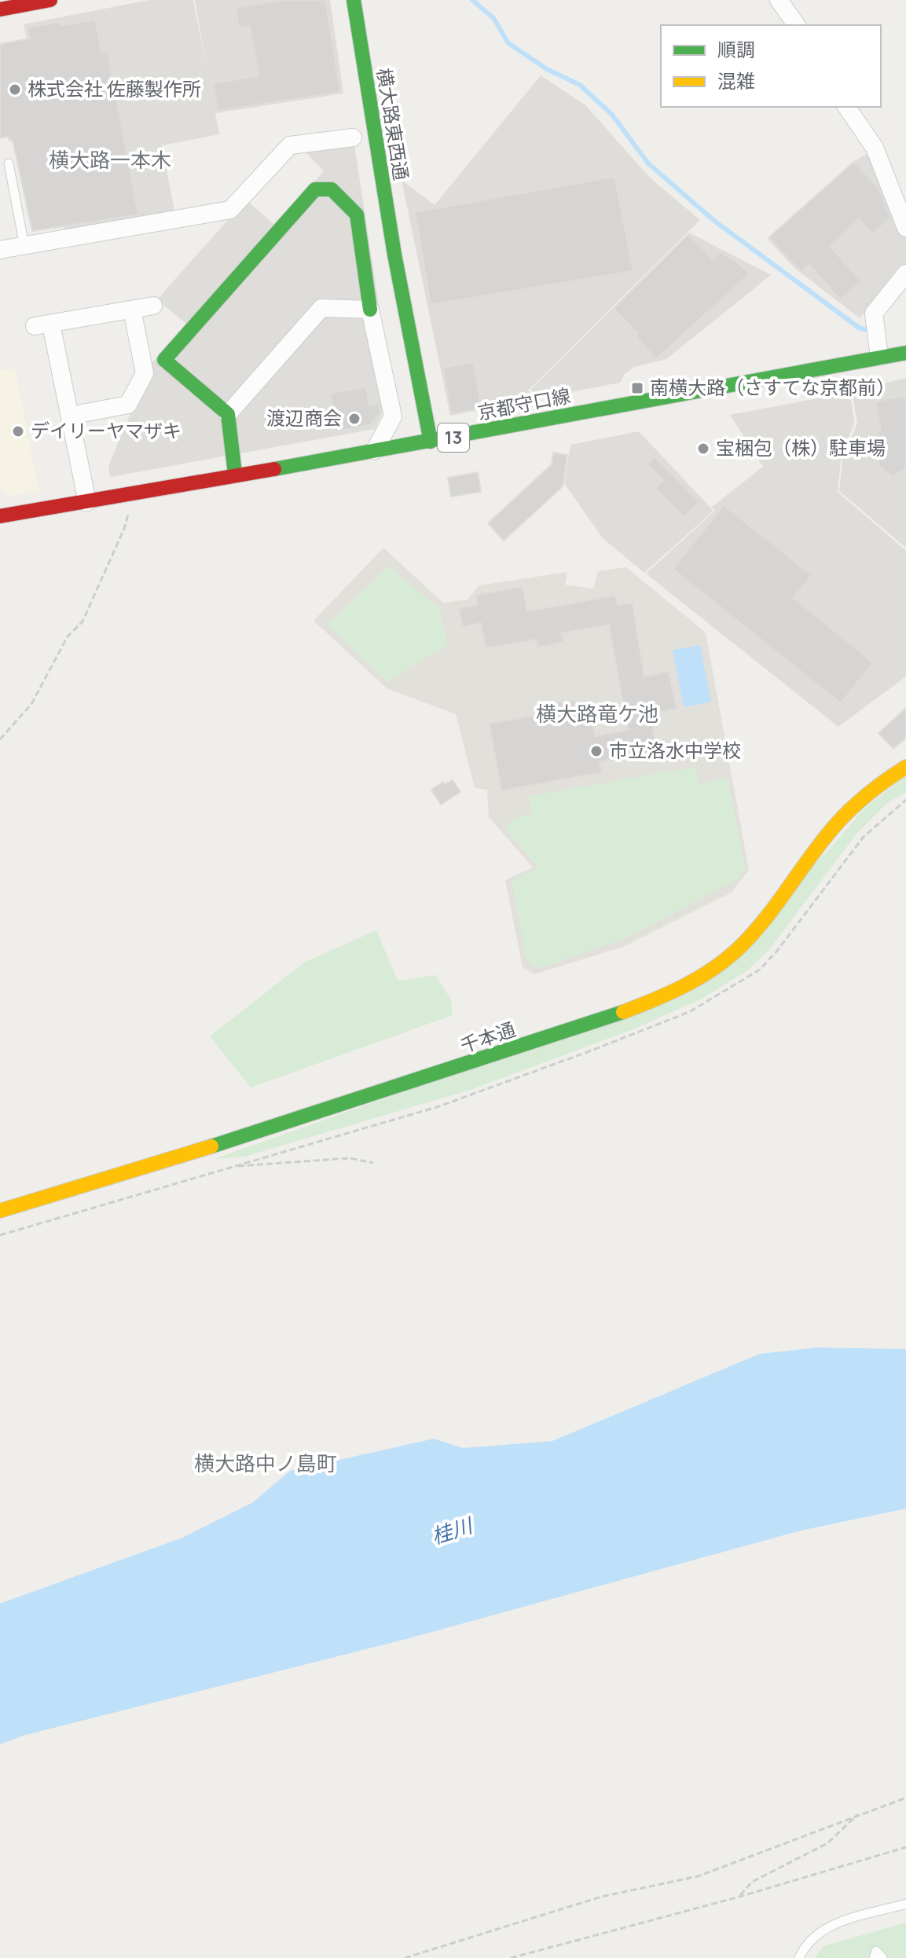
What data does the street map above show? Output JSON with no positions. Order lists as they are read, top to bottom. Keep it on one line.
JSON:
{"streets":{"street":["横大路東西通","京都守口線","13","千本通"]},"crossings":[["横大路東西通","京都守口線"]],"districts":["横大路一本木","横大路竜ケ池","横大路中ノ島町"],"water":["桂川"],"places":{"other":["株式会社 佐藤製作所","渡辺商会","デイリーヤマザキ","宝梱包（株）駐車場","市立洛水中学校"],"transit":["南横大路（さすてな京都前）"]},"legend":["順調","混雑"]}
